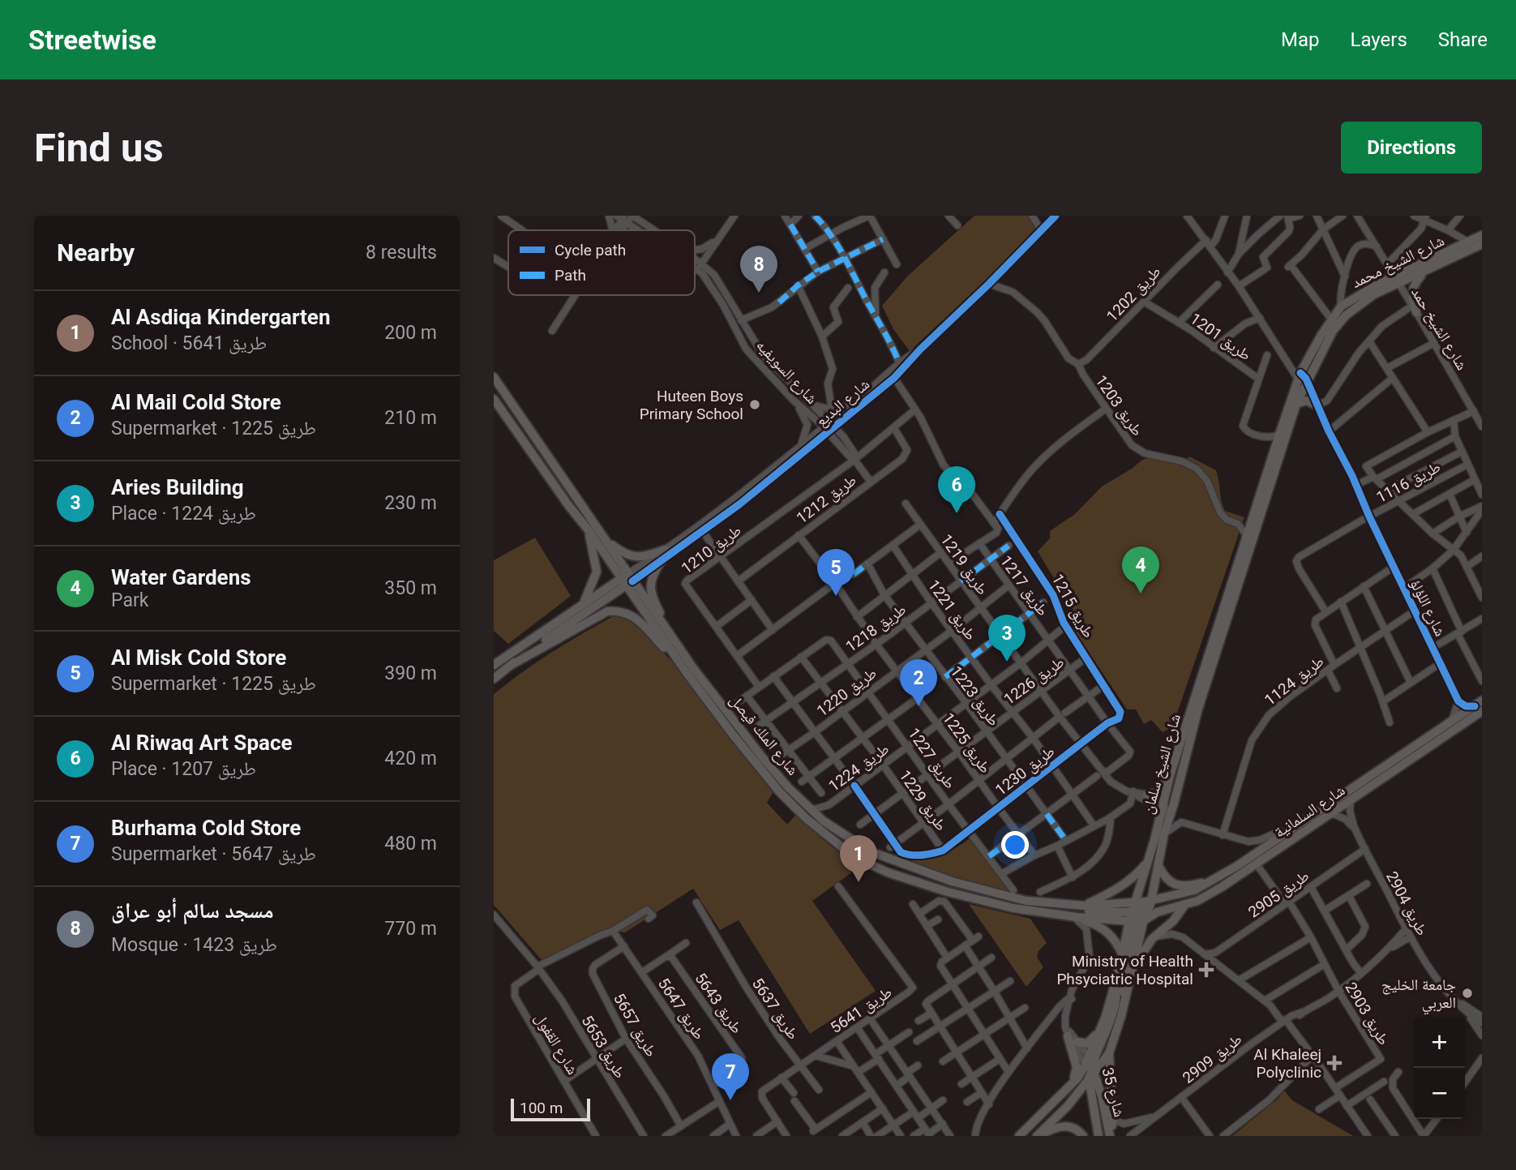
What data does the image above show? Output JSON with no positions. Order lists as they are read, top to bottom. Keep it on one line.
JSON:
{"streets":{"main road":["شارع الشيخ محمد","شارع البديع","شارع الملك فيصل","شارع الشيخ سلمان","شارع السلمانية","شارع 35"],"street":["طريق 1202","شارع الشيخ حمد","طريق 1201","شارع السويفيه","طريق 1203","طريق 1116","طريق 1212","طريق 1210","طريق 1219","طريق 1217","طريق 1215","شارع اللؤلؤ","طريق 1221","طريق 1218","طريق 1226","طريق 1124","طريق 1220","طريق 1223","طريق 1225","طريق 1227","طريق 1224","طريق 1230","طريق 1229","طريق 2905","طريق 2904","طريق 5643","طريق 5647","طريق 5637","طريق 5641","طريق 2903","طريق 5657","شارع القفول","طريق 5653","طريق 2909"]},"crossings":[["شارع الشيخ محمد","شارع الشيخ حمد"],["شارع الشيخ محمد","شارع اللؤلؤ"],["شارع الشيخ محمد","شارع الشيخ سلمان"],["طريق 1202","طريق 1201"],["طريق 1202","طريق 1203"],["طريق 1202","شارع اللؤلؤ"],["طريق 1201","شارع الشيخ سلمان"],["شارع السويفيه","شارع البديع"],["شارع البديع","طريق 1203"],["شارع البديع","شارع الملك فيصل"],["طريق 1203","شارع الشيخ سلمان"],["طريق 1116","شارع اللؤلؤ"],["طريق 1212","طريق 1210"],["طريق 1212","طريق 1225"],["طريق 1219","طريق 1217"],["طريق 1219","طريق 1218"],["طريق 1219","طريق 1226"],["طريق 1219","طريق 1220"],["طريق 1219","شارع الشيخ سلمان"],["طريق 1219","طريق 1224"],["طريق 1219","طريق 1230"],["طريق 1217","طريق 1218"],["طريق 1217","طريق 1226"],["طريق 1217","طريق 1220"],["طريق 1217","طريق 1224"],["طريق 1217","طريق 1230"],["طريق 1215","طريق 1226"],["طريق 1215","طريق 1224"],["طريق 1215","طريق 1230"],["شارع اللؤلؤ","طريق 1124"],["شارع اللؤلؤ","شارع الشيخ سلمان"],["طريق 1221","طريق 1218"],["طريق 1221","طريق 1226"],["طريق 1221","طريق 1220"],["طريق 1221","طريق 1224"],["طريق 1221","طريق 1230"],["طريق 1218","طريق 1223"],["طريق 1218","طريق 1225"],["طريق 1218","طريق 1227"],["طريق 1218","طريق 1229"],["طريق 1226","طريق 1223"],["طريق 1226","طريق 1225"],["طريق 1226","طريق 1227"],["طريق 1226","طريق 1229"],["طريق 1220","طريق 1223"],["طريق 1220","طريق 1225"],["طريق 1220","طريق 1227"],["طريق 1220","طريق 1229"],["طريق 1223","طريق 1224"],["طريق 1223","طريق 1230"],["شارع الملك فيصل","شارع الشيخ سلمان"],["شارع الملك فيصل","طريق 1224"],["شارع الملك فيصل","شارع السلمانية"],["طريق 1225","طريق 1224"],["طريق 1225","طريق 1230"],["طريق 1227","طريق 1224"],["طريق 1227","طريق 1230"],["طريق 1227","طريق 1229"],["شارع الشيخ سلمان","شارع السلمانية"],["شارع الشيخ سلمان","شارع 35"],["طريق 1224","طريق 1229"],["طريق 1230","طريق 1229"],["شارع السلمانية","طريق 2904"],["شارع السلمانية","طريق 2903"],["طريق 2905","طريق 2904"],["طريق 2905","طريق 2903"],["طريق 5643","طريق 5647"],["طريق 5647","طريق 5657"],["طريق 5647","شارع القفول"],["طريق 5637","طريق 5641"],["طريق 2903","طريق 2909"],["شارع القفول","طريق 5653"]],"places":{"other":["Huteen Boys Primary School","جامعة الخليج العربي"],"health":["Ministry of Health Phsyciatric Hospital","Al Khaleej Polyclinic"]},"legend":["Cycle path","Path"],"scale_bar":"100 m","page":{"header":"Streetwise","nav":["Map","Layers","Share"],"buttons":"Directions","title":"Find us","heading":["Nearby","8 results"],"pins":["8","6","4","5","3","2","1","7"],"list":[{"mark":"1","name":"Al Asdiqa Kindergarten","note":"School · طريق 5641","value":"200 m"},{"mark":"2","name":"Al Mail Cold Store","note":"Supermarket · طريق 1225","value":"210 m"},{"mark":"3","name":"Aries Building","note":"Place · طريق 1224","value":"230 m"},{"mark":"4","name":"Water Gardens","note":"Park","value":"350 m"},{"mark":"5","name":"Al Misk Cold Store","note":"Supermarket · طريق 1225","value":"390 m"},{"mark":"6","name":"Al Riwaq Art Space","note":"Place · طريق 1207","value":"420 m"},{"mark":"7","name":"Burhama Cold Store","note":"Supermarket · طريق 5647","value":"480 m"},{"mark":"8","name":"مسجد سالم أبو عراق","note":"Mosque · طريق 1423","value":"770 m"}],"map_buttons":["+","−"],"scale":"100 m"}}
